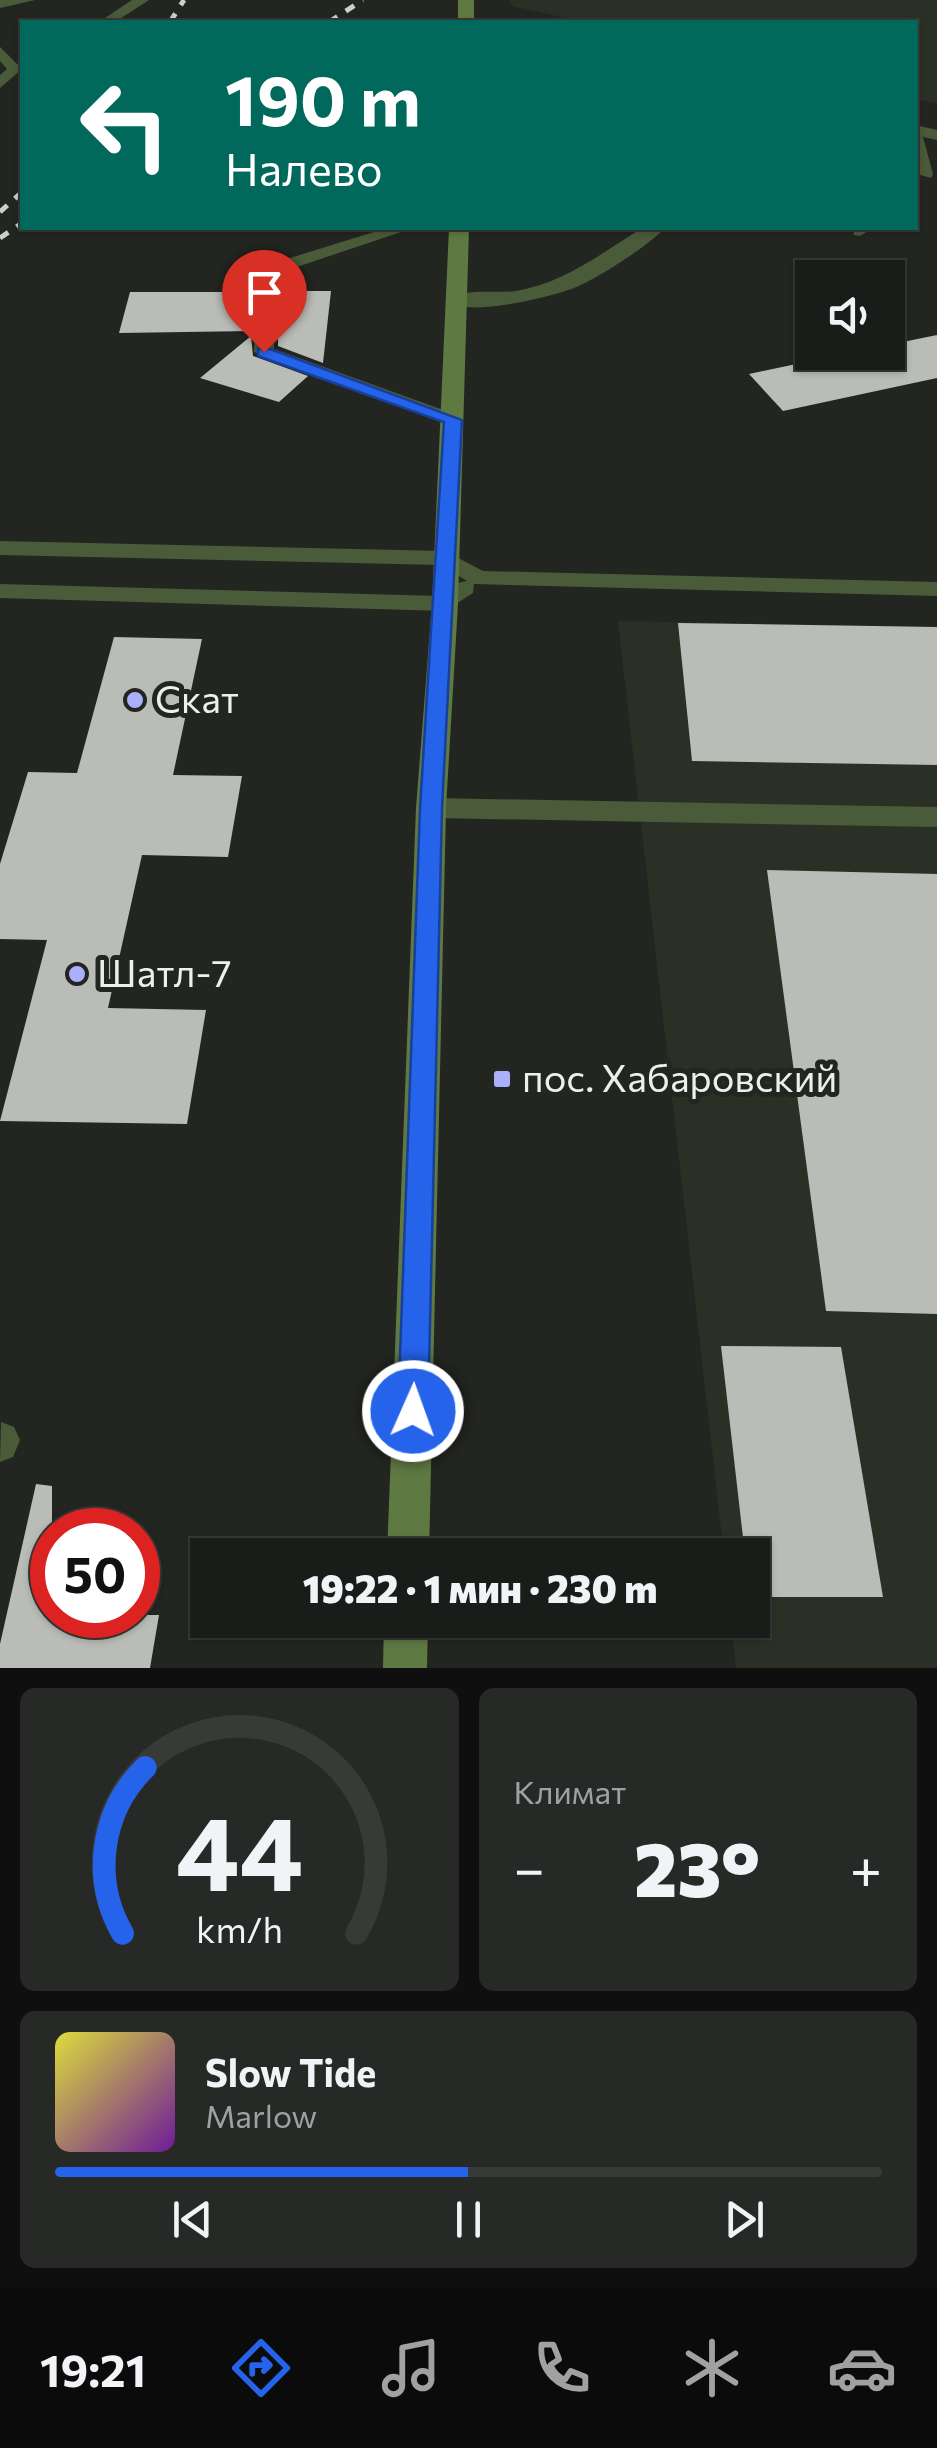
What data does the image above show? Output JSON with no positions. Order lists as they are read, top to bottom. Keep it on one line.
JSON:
{"places":{"other":["Скат","Шатл-7"],"transit":["пос. Хабаровский"]},"page":{"turn":["190 m","Налево"],"limit":"50","trip":"19:22 · 1 мин · 230 m","tile":"Климат","heat":["−","23°","+"],"song":["Slow Tide","Marlow"],"tabs":"19:21","gauge":["44","km/h"]}}
